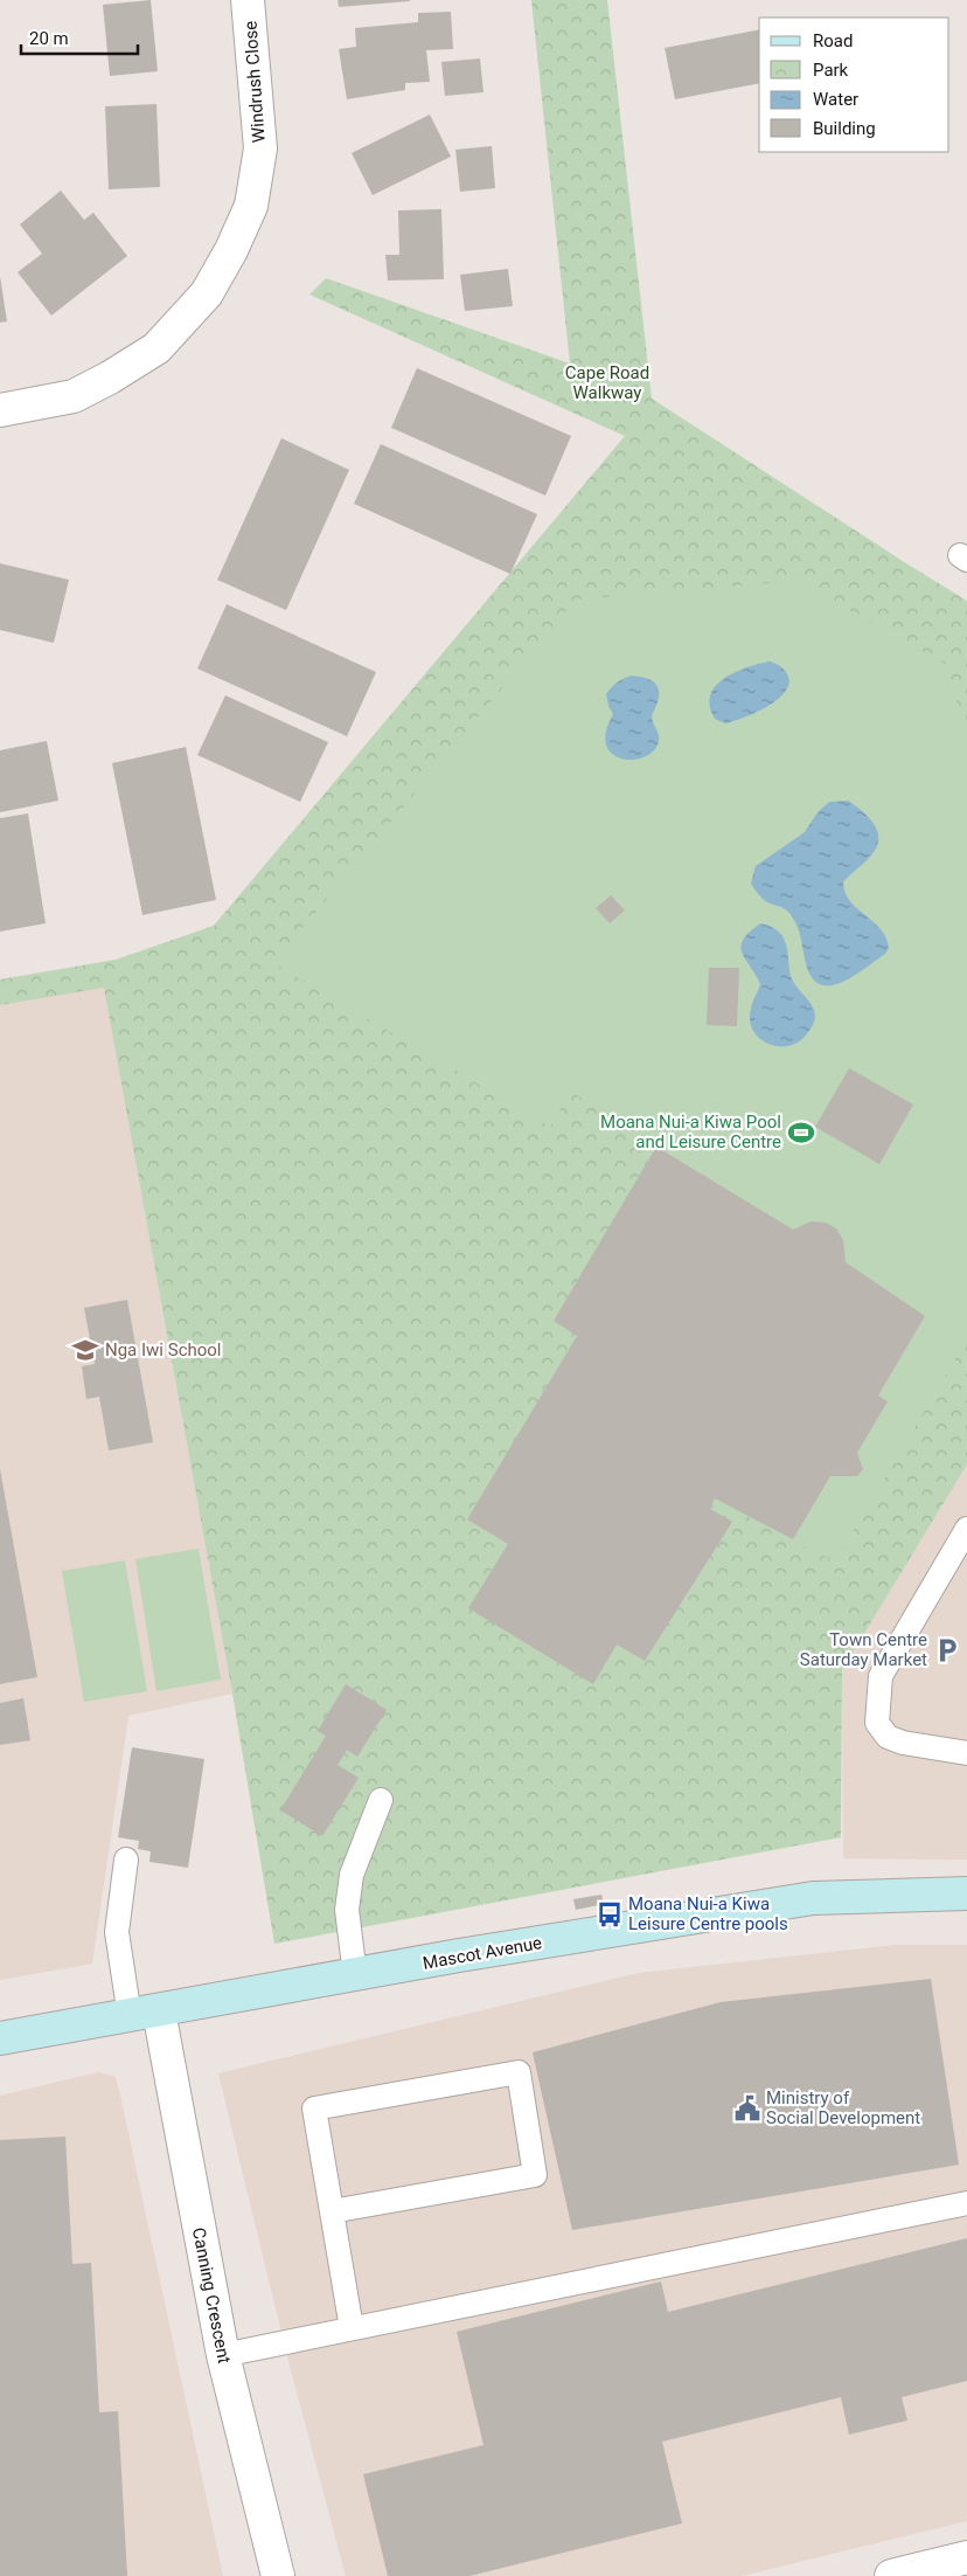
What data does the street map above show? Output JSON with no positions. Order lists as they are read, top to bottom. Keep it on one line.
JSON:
{"streets":{"main road":["Mascot Avenue"],"street":["Windrush Close","Canning Crescent"]},"crossings":[["Mascot Avenue","Canning Crescent"]],"parks":["Cape Road Walkway"],"places":{"sports":["Moana Nui-a Kiwa Pool and Leisure Centre"],"school or university":["Nga Iwi School"],"parking":["Town Centre Saturday Market"],"bus stop":["Moana Nui-a Kiwa Leisure Centre pools"],"public building":["Ministry of Social Development"]},"legend":["Road","Park","Water","Building"],"scale_bar":"20 m"}
